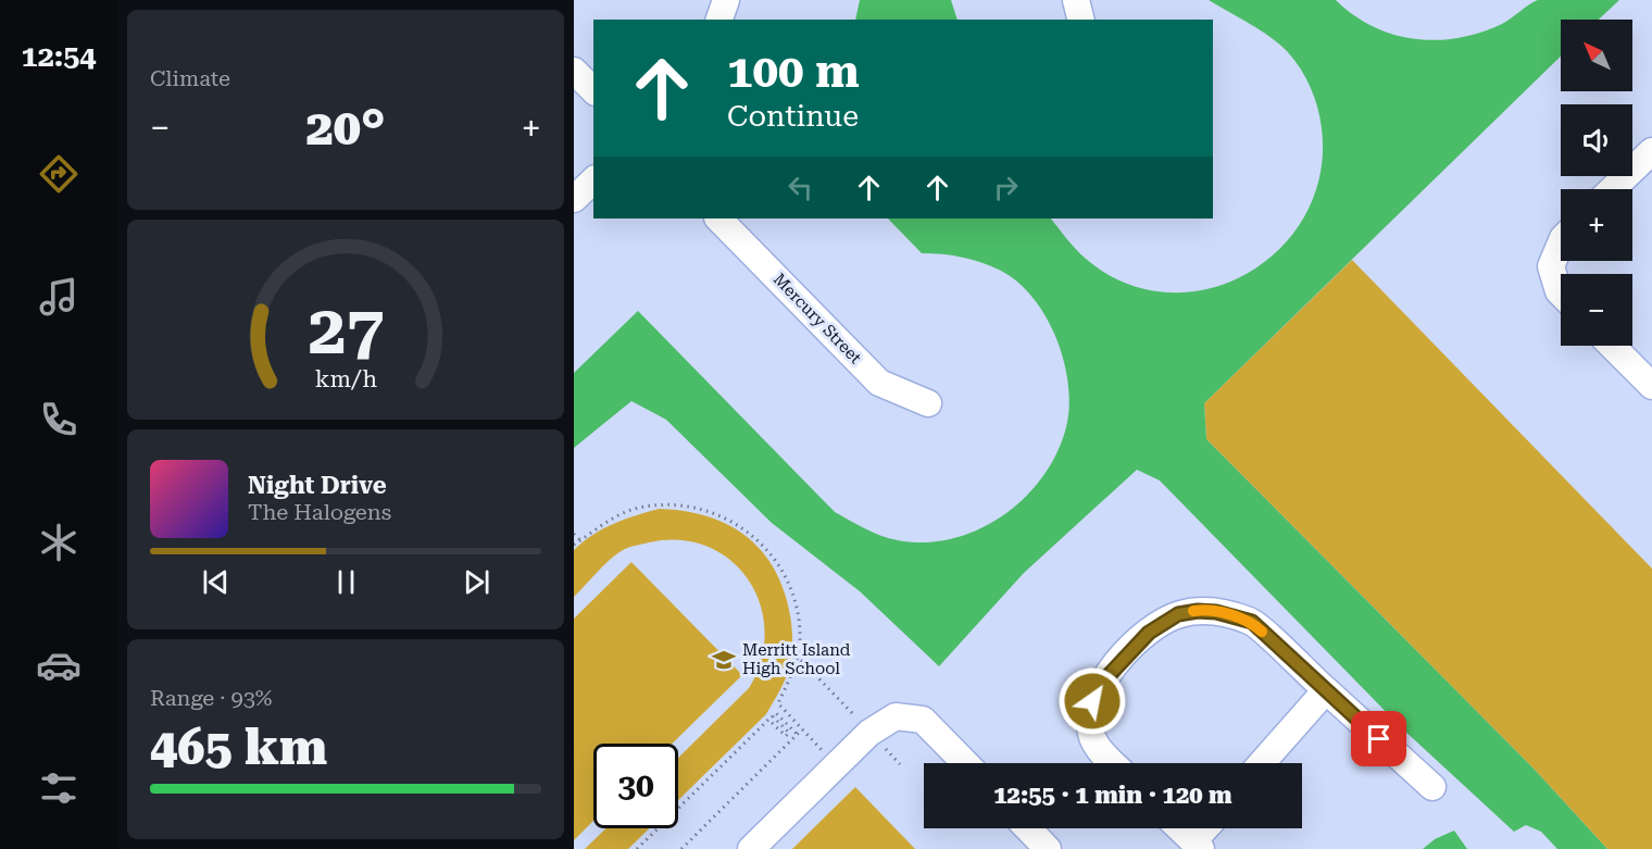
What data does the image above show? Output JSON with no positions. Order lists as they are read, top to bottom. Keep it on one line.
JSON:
{"streets":{"street":["Mercury Street"]},"places":{"school or university":["Merritt Island High School"]},"north":"top left","page":{"tabs":"12:54","tile":["Climate",["Range · 93%","465 km"]],"map_buttons":["+","−"],"turn":["100 m","Continue"],"heat":["−","20°","+"],"song":["Night Drive","The Halogens"],"limit":"30","trip":"12:55 · 1 min · 120 m","gauge":["27","km/h"]}}
